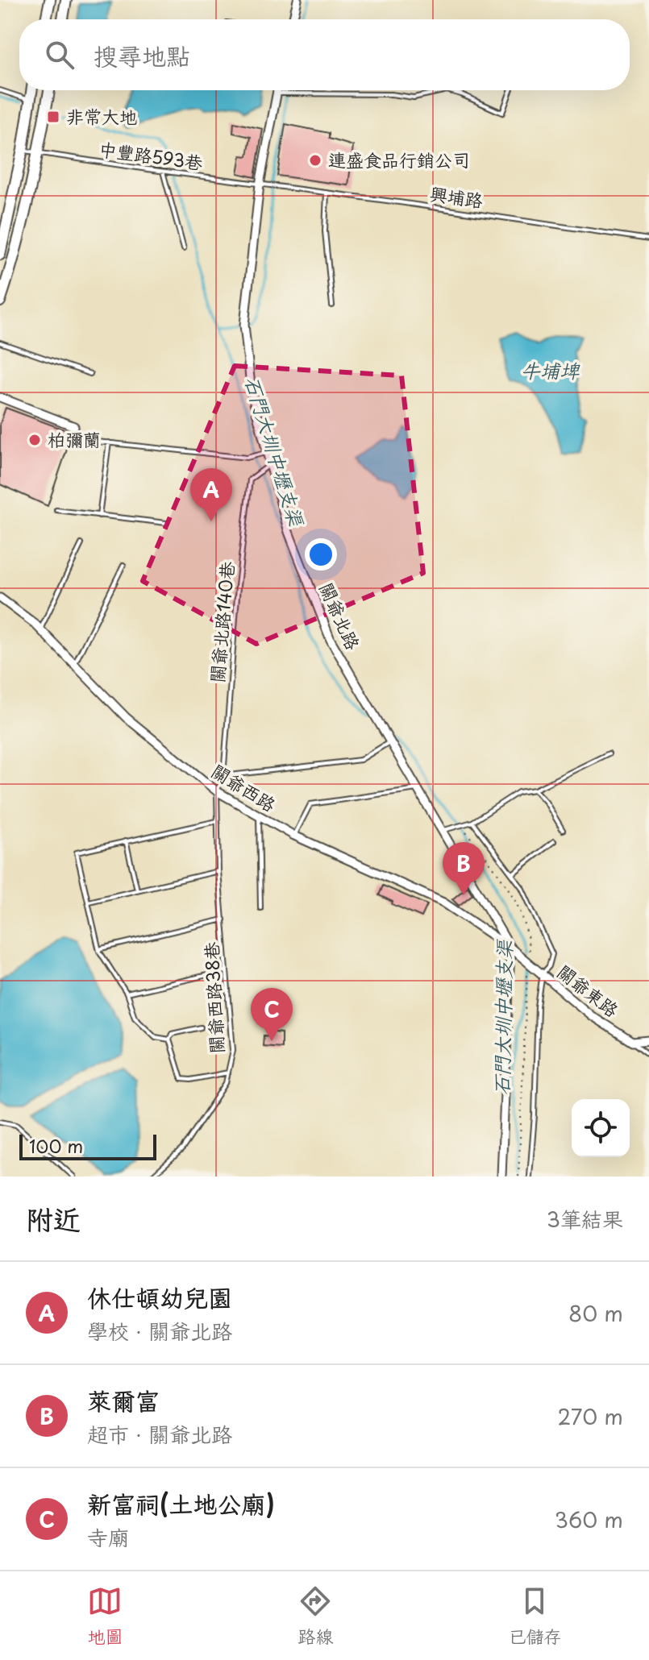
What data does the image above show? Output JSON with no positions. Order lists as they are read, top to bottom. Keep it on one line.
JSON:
{"streets":{"street":["關爺北路","關爺西路","關爺東路"],"lane":["中豐路593巷","興埔路","關爺北路140巷","關爺西路38巷"]},"crossings":[["中豐路593巷","興埔路"],["中豐路593巷","關爺北路"],["興埔路","關爺北路"],["關爺北路","關爺北路140巷"],["關爺北路","關爺西路"],["關爺北路","關爺東路"],["關爺北路140巷","關爺西路"],["關爺北路140巷","關爺西路38巷"],["關爺西路","關爺東路"],["關爺西路","關爺西路38巷"]],"water":["牛埔埤","石門大圳中壢支渠"],"places":{"transit":["非常大地"],"other":["連盛食品行銷公司","柏彌蘭"]},"scale_bar":"100 m","page":{"search":"搜尋地點","pins":["A","B","C"],"scale":"100 m","heading":["附近","3筆結果"],"list":[{"mark":"A","name":"休仕頓幼兒園","note":"學校 · 關爺北路","value":"80 m"},{"mark":"B","name":"萊爾富","note":"超市 · 關爺北路","value":"270 m"},{"mark":"C","name":"新富祠(土地公廟)","note":"寺廟","value":"360 m"}],"nav":["地圖","路線","已儲存"]}}
